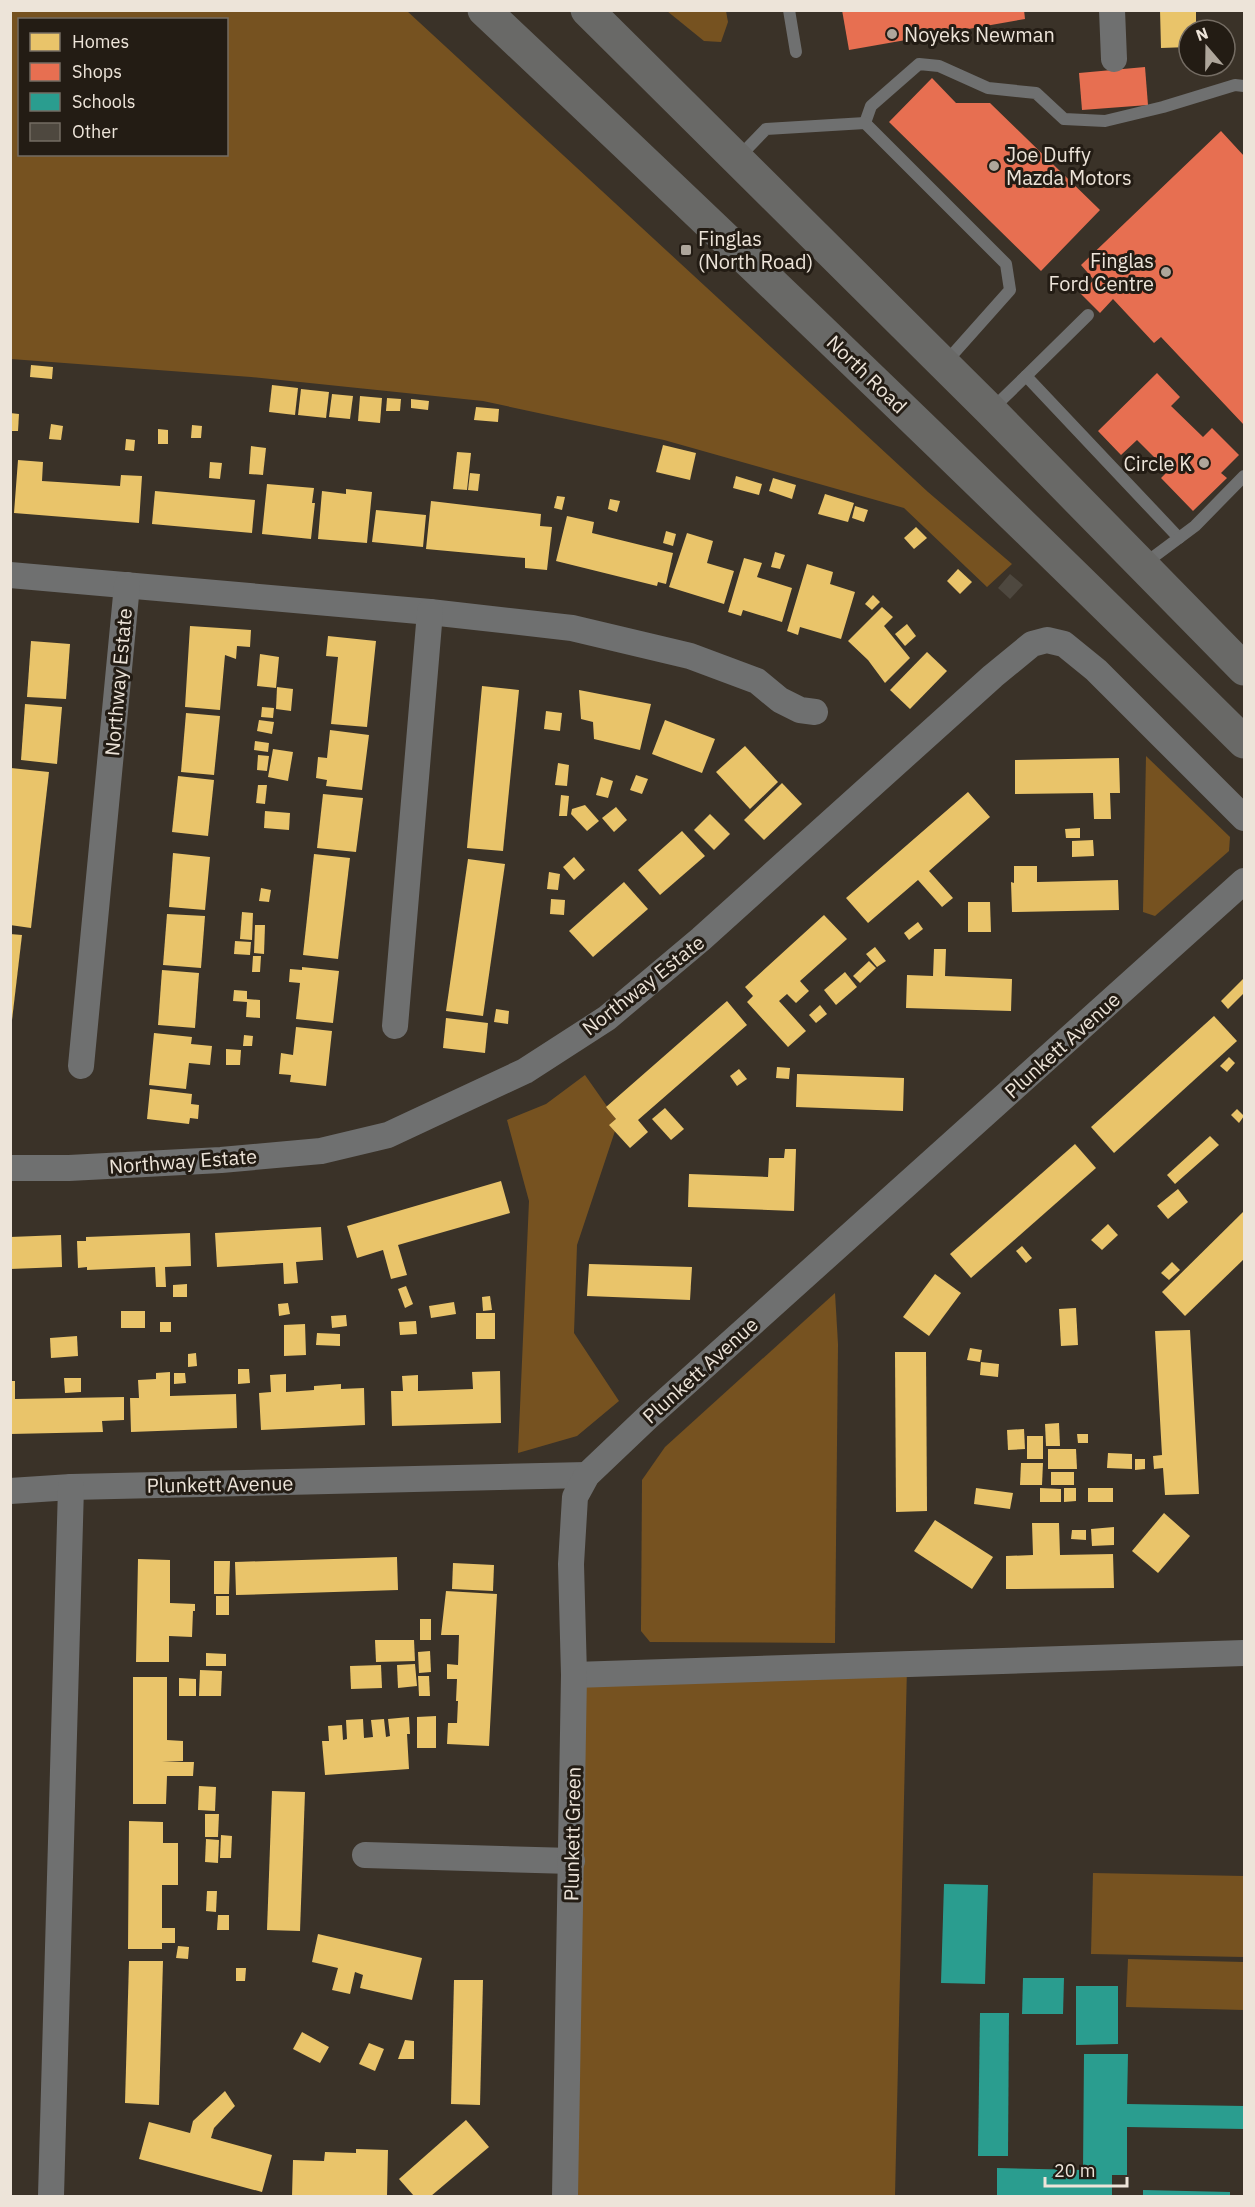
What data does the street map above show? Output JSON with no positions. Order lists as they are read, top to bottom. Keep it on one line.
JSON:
{"streets":{"main road":["North Road"],"street":["Northway Estate","Plunkett Avenue","Plunkett Green"]},"crossings":[["Plunkett Avenue","Plunkett Green"]],"places":{"other":["Noyeks Newman","Joe Duffy Mazda Motors","Finglas Ford Centre","Circle K"],"transit":["Finglas (North Road)"]},"legend":["Homes","Shops","Schools","Other"],"scale_bar":"20 m","north":"top"}
